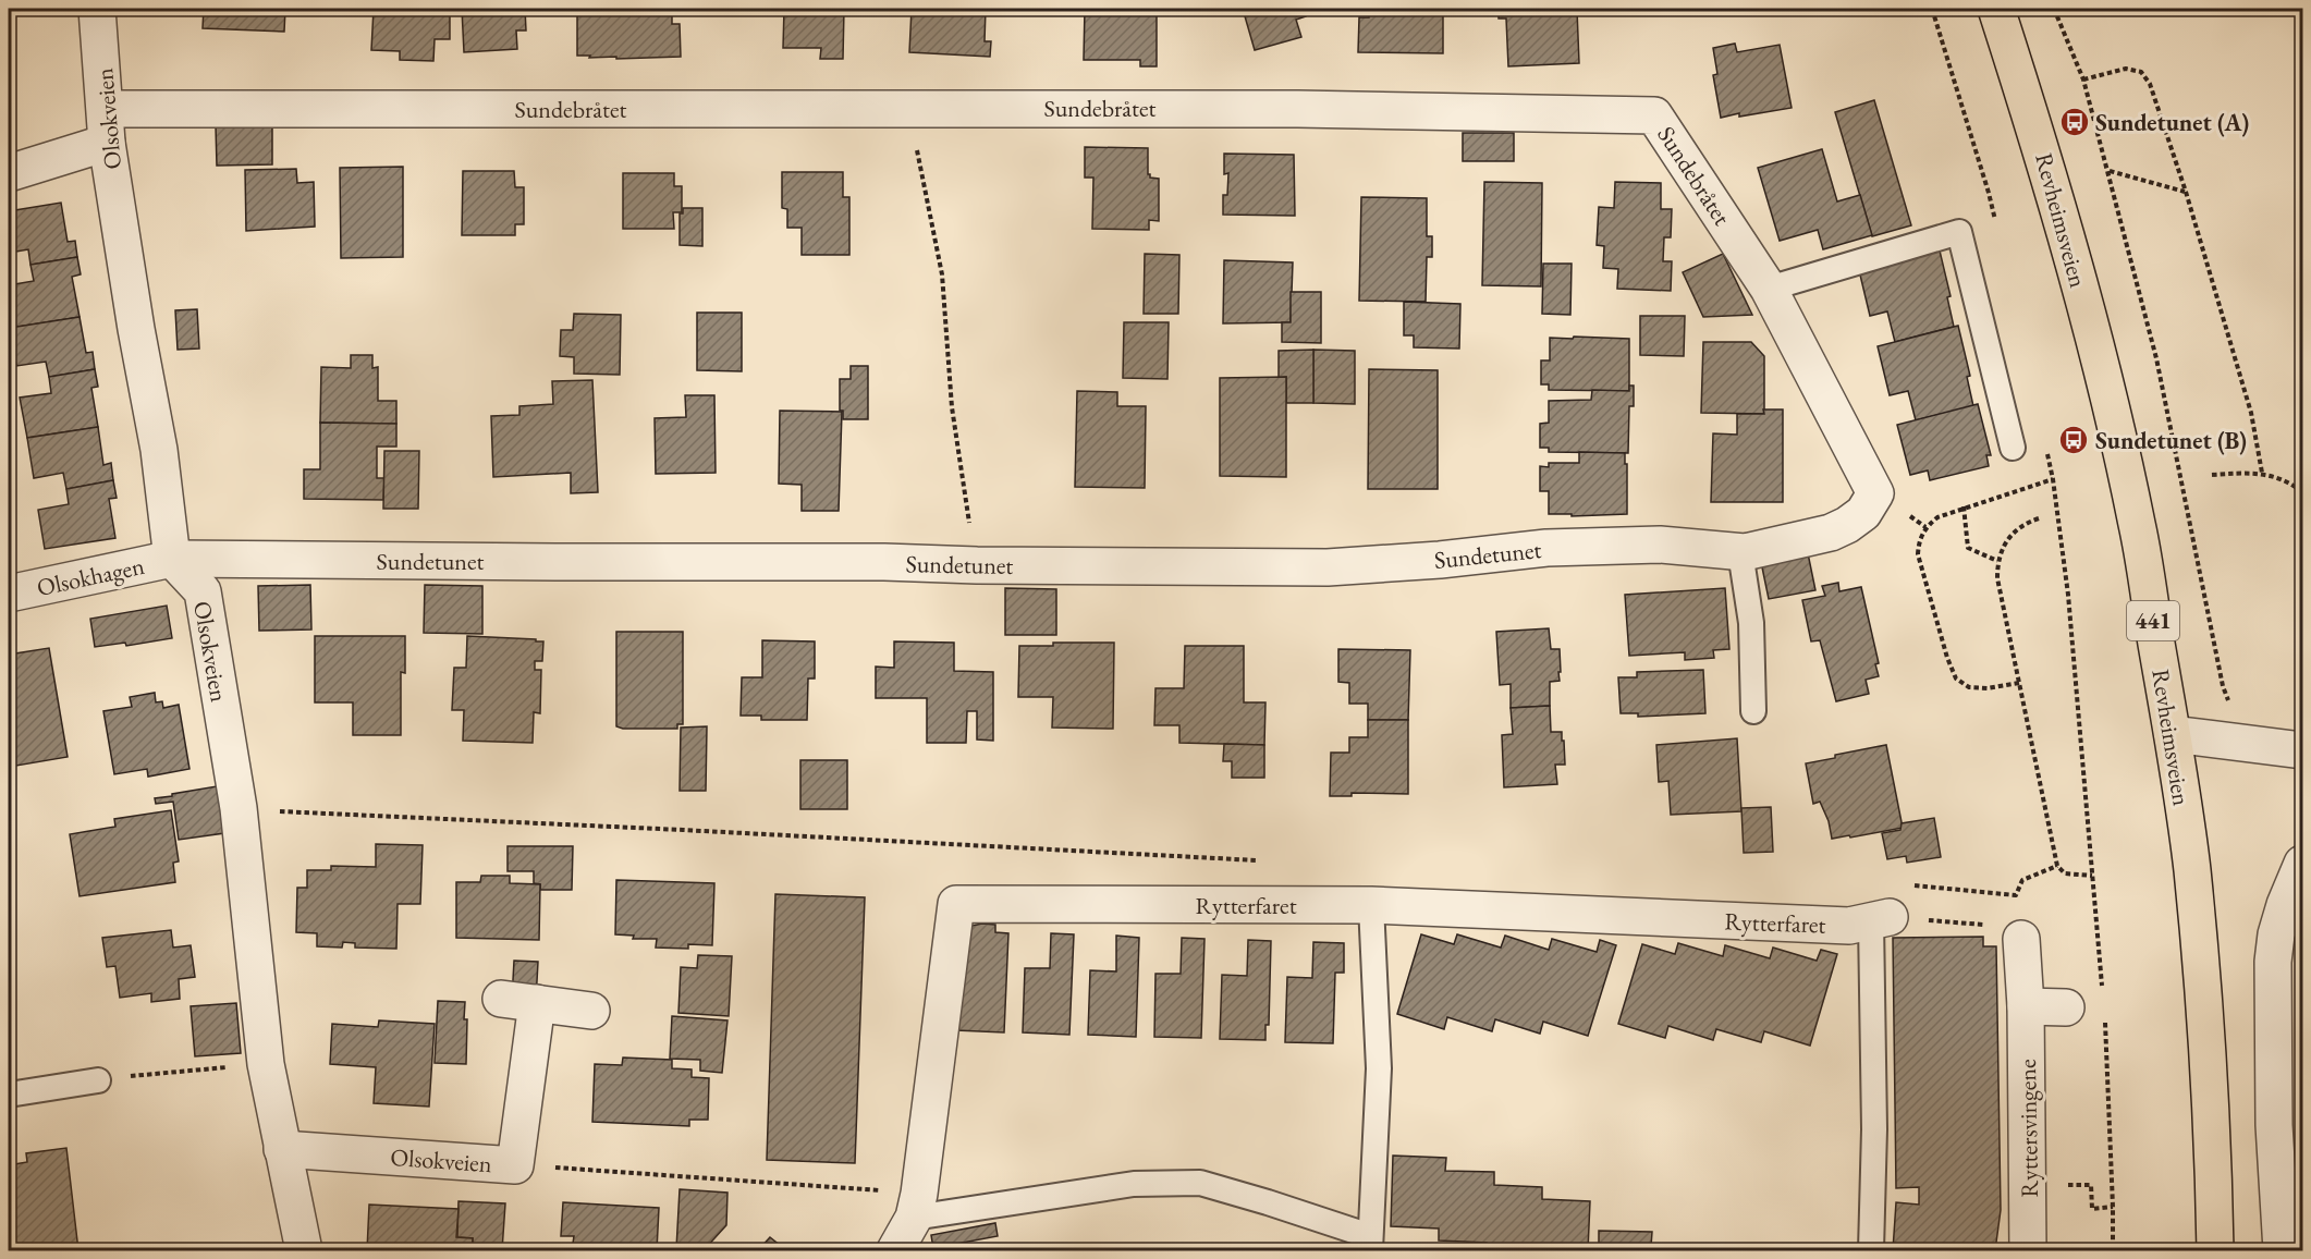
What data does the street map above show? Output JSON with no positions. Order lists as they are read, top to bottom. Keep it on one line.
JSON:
{"streets":{"main road":["Revheimsveien","441"],"street":["Sundebråtet","Olsokveien","Sundetunet","Olsokhagen","Rytterfaret","Ryttersvingene"]},"crossings":[["Sundebråtet","Olsokveien"],["Sundebråtet","Sundetunet"],["Olsokveien","Sundetunet"],["Olsokveien","Olsokhagen"],["Sundetunet","Olsokhagen"]],"places":{"bus stop":["Sundetunet (A)","Sundetunet (B)"]}}
